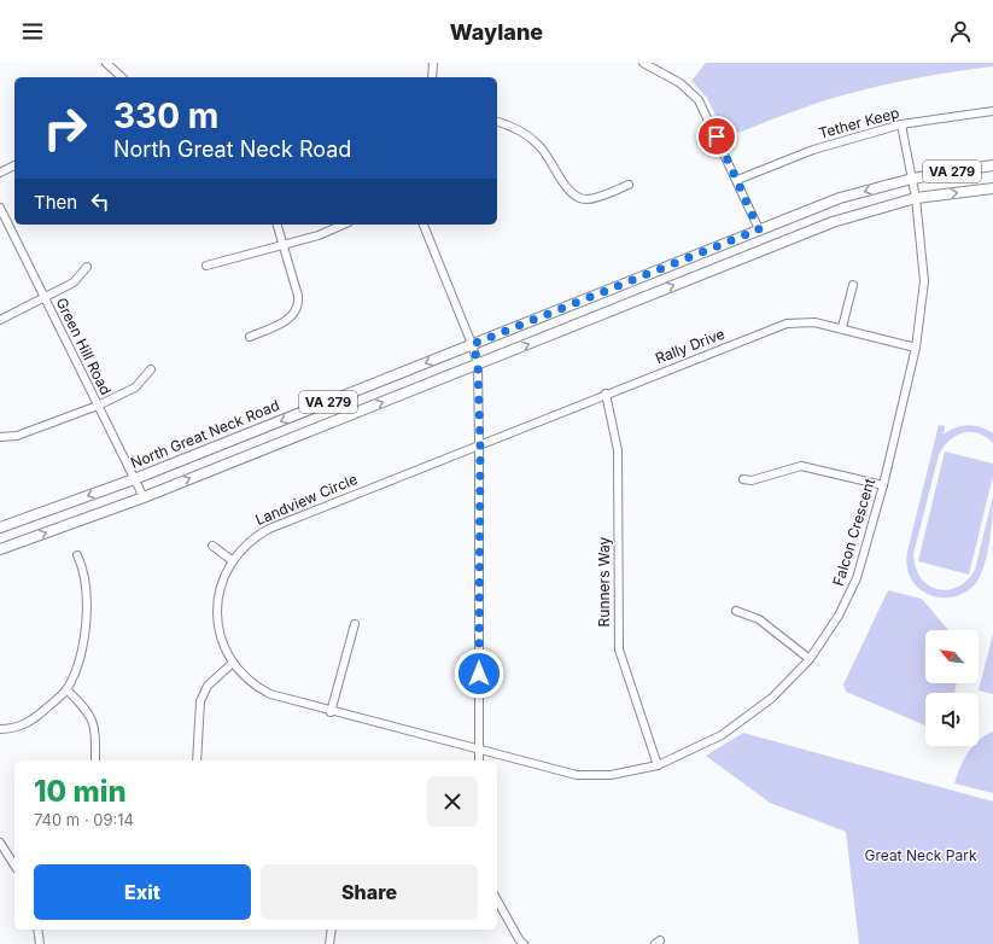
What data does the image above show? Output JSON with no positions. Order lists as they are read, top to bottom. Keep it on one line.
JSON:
{"streets":{"main road":["VA 279","North Great Neck Road"],"street":["Tether Keep","Green Hill Road","Rally Drive","Landview Circle","Falcon Crescent","Runners Way"]},"crossings":[["Tether Keep","Falcon Crescent"],["VA 279","Green Hill Road"],["VA 279","Falcon Crescent"],["Green Hill Road","North Great Neck Road"],["Rally Drive","Landview Circle"],["Rally Drive","Falcon Crescent"],["Rally Drive","Runners Way"],["North Great Neck Road","Falcon Crescent"],["Landview Circle","Falcon Crescent"],["Falcon Crescent","Runners Way"]],"parks":["Great Neck Park"],"north":"top left","page":{"header":"Waylane","turn":["330 m","North Great Neck Road"],"then":"Then","heading":["10 min","740 m · 09:14"],"buttons":["Exit","Share"]}}
